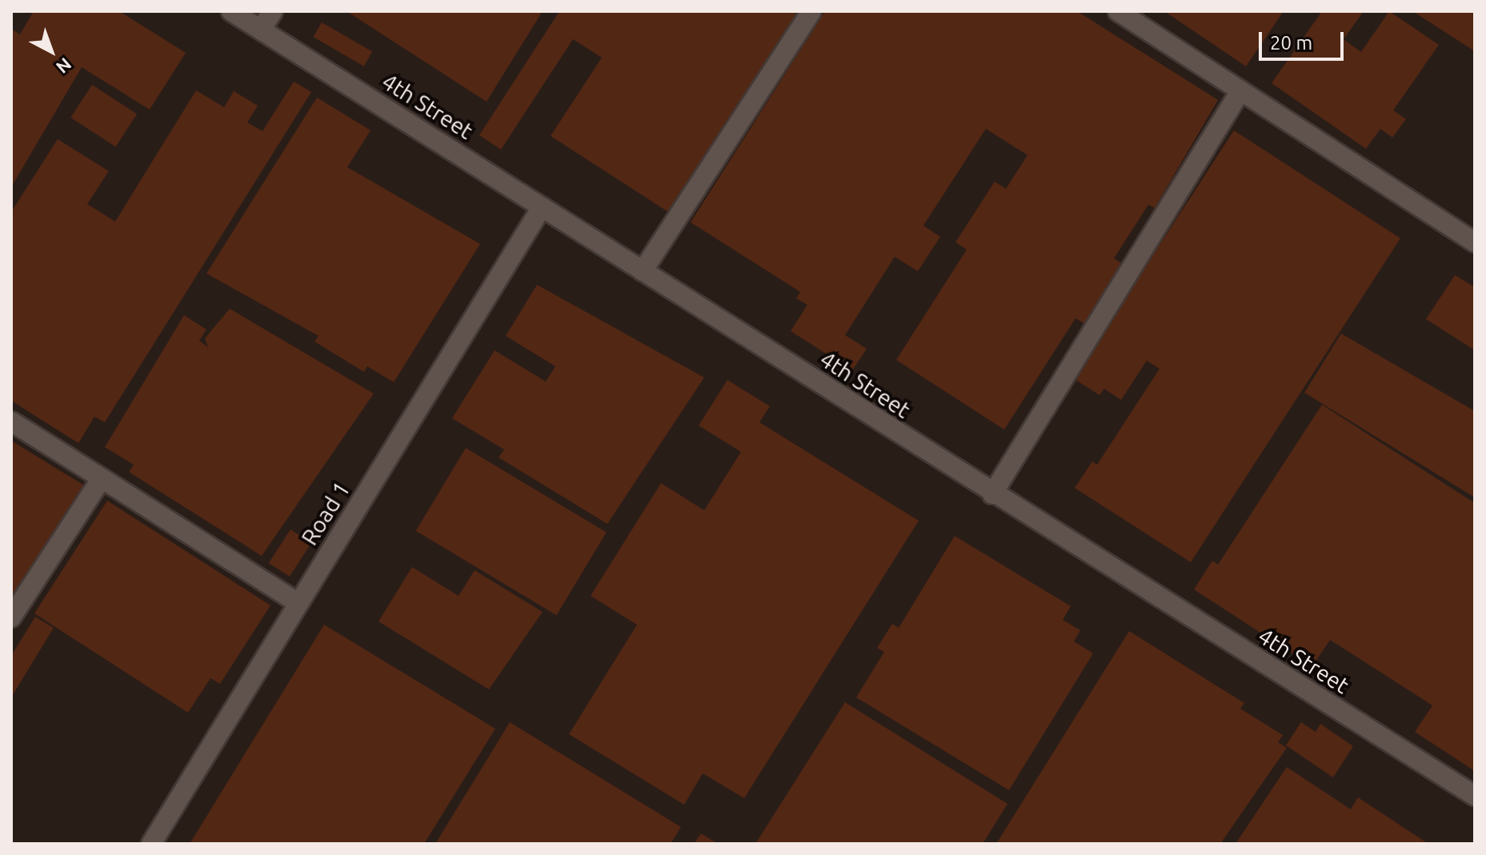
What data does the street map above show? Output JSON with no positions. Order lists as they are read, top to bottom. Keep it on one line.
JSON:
{"streets":{"street":["4th Street","Road 1"]},"crossings":[["4th Street","Road 1"]],"scale_bar":"20 m","north":"bottom right"}
